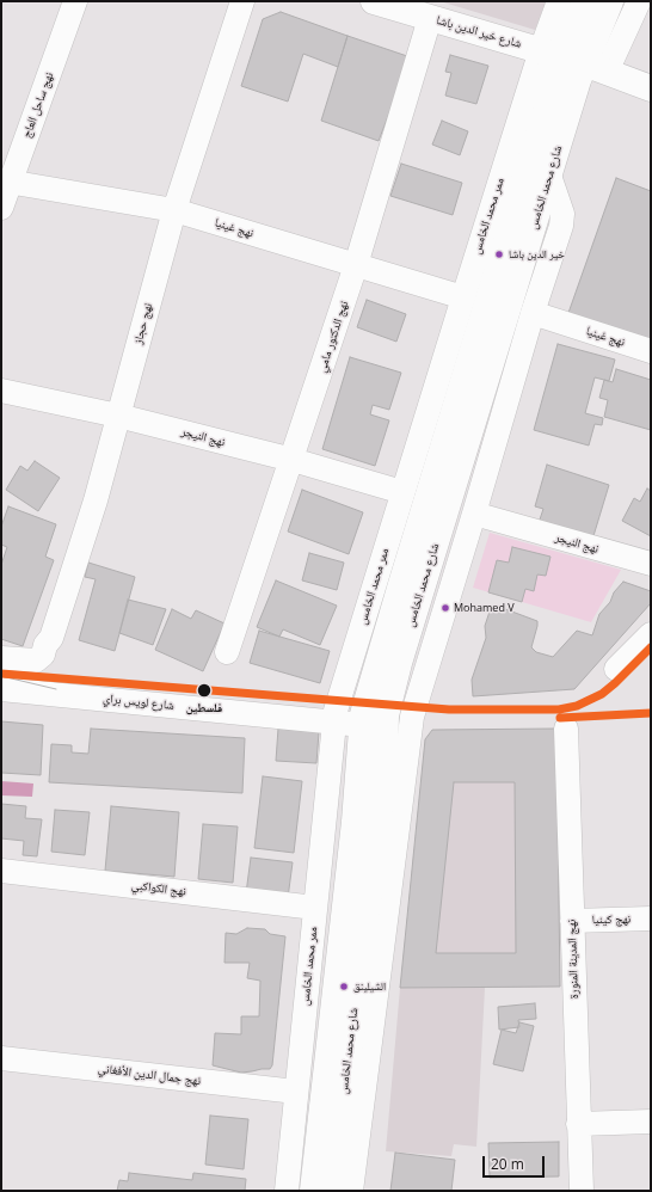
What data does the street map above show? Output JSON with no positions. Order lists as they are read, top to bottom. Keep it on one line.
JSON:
{"streets":{"main road":["شارع خير الدين باشا","شارع محمد الخامس"],"street":["نهج ساحل العاج","ممر محمد الخامس","نهج غينيا","نهج حجاز","نهج الدكتور مامي","نهج النيجر","شارع لويس براي","نهج الكواكبي","نهج كينيا","نهج المدينة المنورة","نهج جمال الدين الأفغاني"]},"crossings":[["شارع خير الدين باشا","شارع محمد الخامس"],["شارع خير الدين باشا","ممر محمد الخامس"],["شارع خير الدين باشا","نهج الدكتور مامي"],["نهج ساحل العاج","نهج غينيا"],["شارع محمد الخامس","ممر محمد الخامس"],["شارع محمد الخامس","شارع لويس براي"],["ممر محمد الخامس","نهج غينيا"],["ممر محمد الخامس","نهج النيجر"],["ممر محمد الخامس","شارع لويس براي"],["ممر محمد الخامس","نهج الكواكبي"],["ممر محمد الخامس","نهج جمال الدين الأفغاني"],["نهج غينيا","نهج حجاز"],["نهج غينيا","نهج الدكتور مامي"],["نهج حجاز","نهج النيجر"],["نهج الدكتور مامي","نهج النيجر"],["نهج كينيا","نهج المدينة المنورة"]],"places":["خير الدين باشا","Mohamed V","فلسطين","الشيلينق"],"scale_bar":"20 m"}
